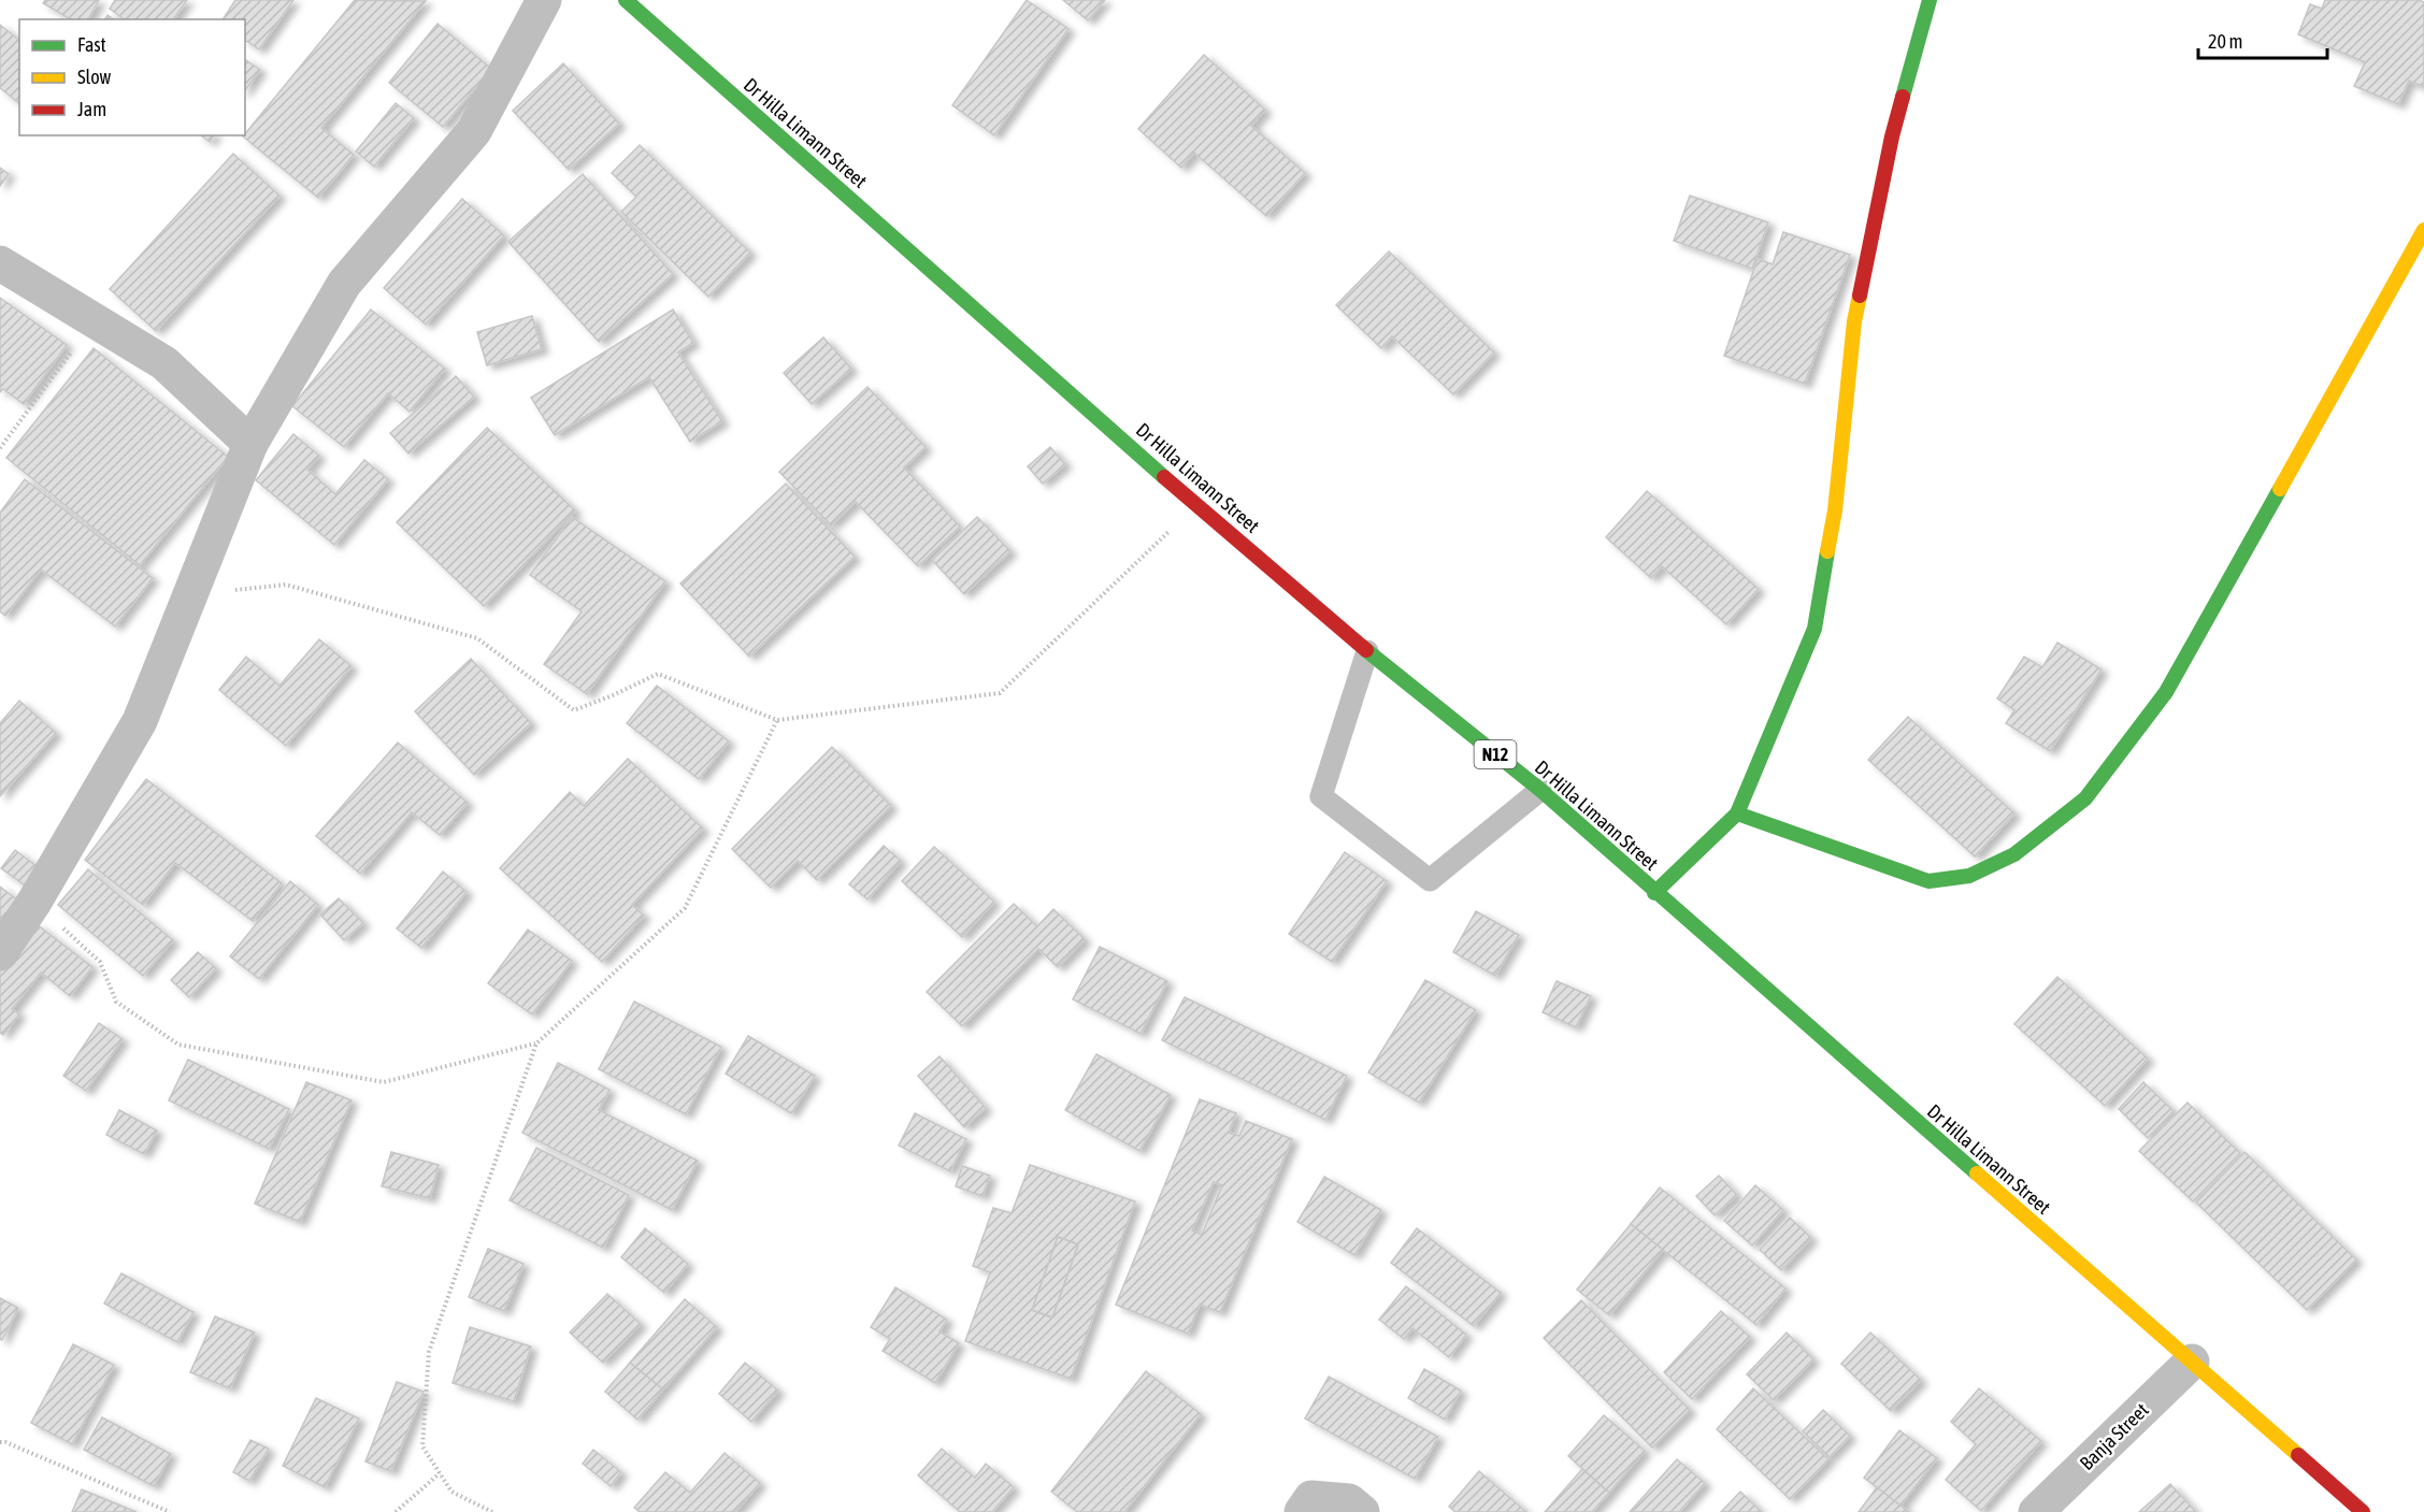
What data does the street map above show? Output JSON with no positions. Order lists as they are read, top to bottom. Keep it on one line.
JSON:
{"streets":{"main road":["Dr Hilla Limann Street","N12"],"street":["Banja Street"]},"crossings":[["Dr Hilla Limann Street","Banja Street"]],"legend":["Fast","Slow","Jam"],"scale_bar":"20 m"}
